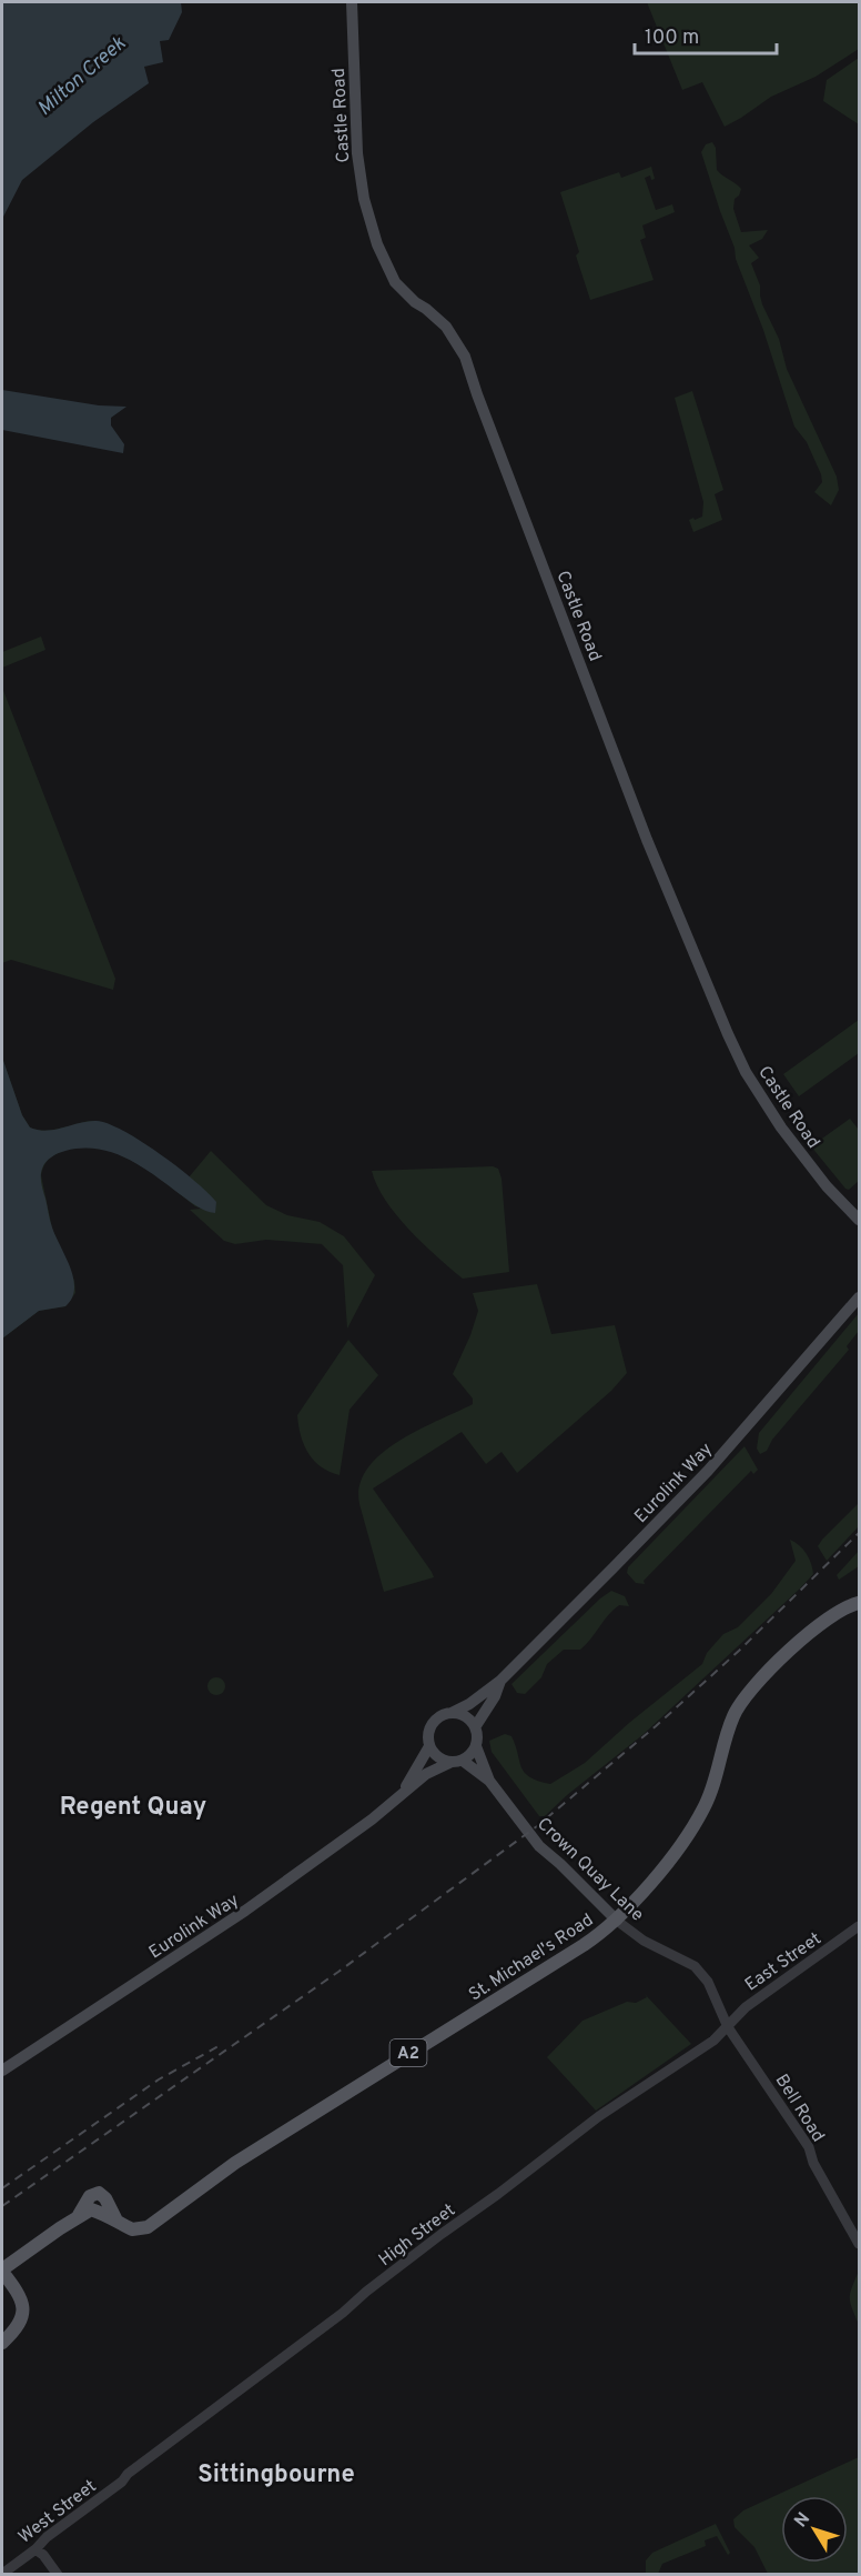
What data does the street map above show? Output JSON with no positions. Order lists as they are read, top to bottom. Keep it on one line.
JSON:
{"streets":{"main road":["Castle Road","Eurolink Way","Crown Quay Lane","St. Michael's Road","A2"],"street":["East Street","Bell Road","High Street","West Street"]},"crossings":[["Eurolink Way","Crown Quay Lane"],["Crown Quay Lane","St. Michael's Road"],["Crown Quay Lane","East Street"],["Crown Quay Lane","Bell Road"],["Crown Quay Lane","High Street"],["East Street","Bell Road"],["East Street","High Street"],["Bell Road","High Street"],["High Street","West Street"]],"districts":["Regent Quay","Sittingbourne"],"water":["Milton Creek"],"scale_bar":"100 m","north":"top left"}
